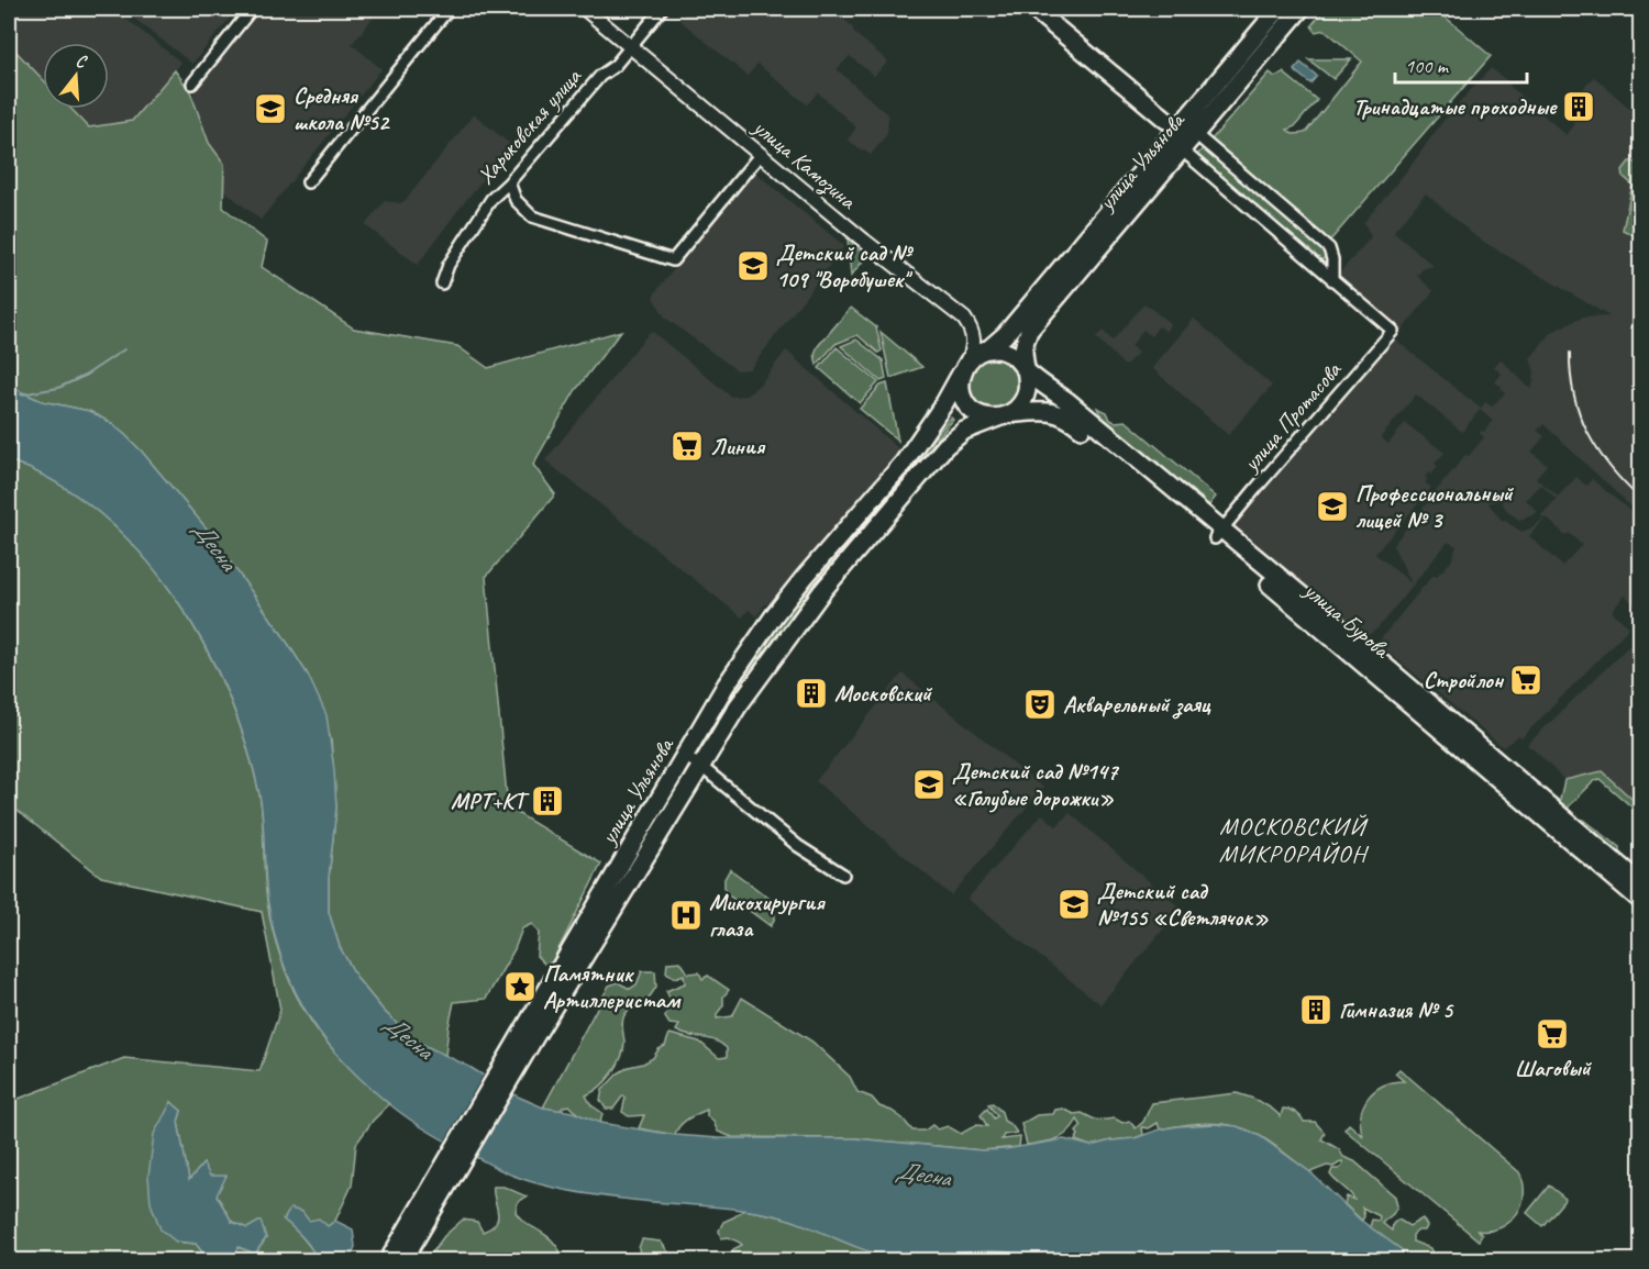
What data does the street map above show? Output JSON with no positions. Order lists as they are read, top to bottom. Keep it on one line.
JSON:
{"streets":{"main road":["улица Ульянова","улица Бурова"],"street":["Харьковская улица","улица Камозина","улица Протасова"]},"crossings":[["Харьковская улица","улица Камозина"],["улица Ульянова","улица Камозина"],["улица Ульянова","улица Бурова"],["улица Камозина","улица Бурова"],["улица Протасова","улица Бурова"]],"districts":["МОСКОВСКИЙ МИКРОРАЙОН"],"water":["Десна"],"places":{"building":["Тринадцатые проходные","Московский","МРТ+КТ","Гимназия № 5"],"school or university":["Средняя школа №52","Детский сад № 109 \"Воробушек\"","Профессиональный лицей № 3","Детский сад №147 «Голубые дорожки»","Детский сад №155 «Светлячок»"],"supermarket":["Линия","Стройлон","Шаговый"],"theatre":["Акварельный заяц"],"hospital":["Микохирургия глаза"],"place":["Памятник Артиллеристам"]},"scale_bar":"100 m","north":"top"}
